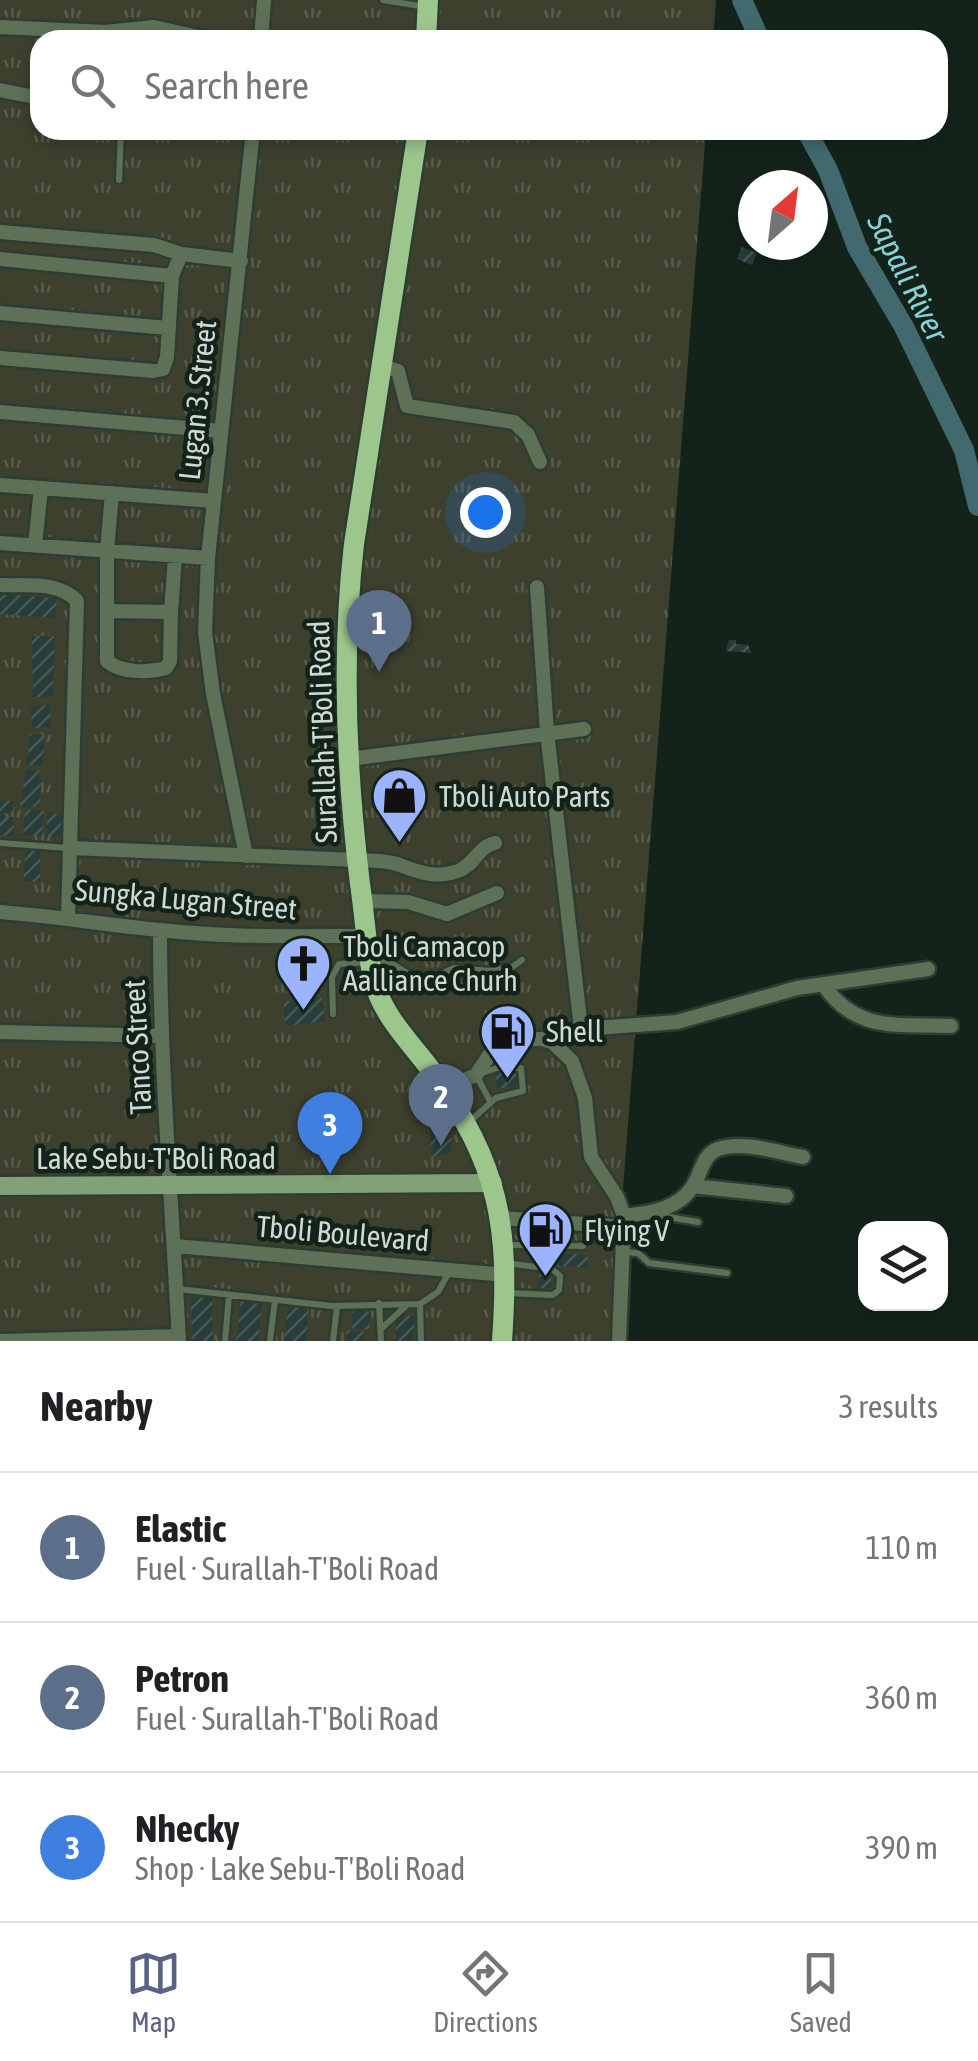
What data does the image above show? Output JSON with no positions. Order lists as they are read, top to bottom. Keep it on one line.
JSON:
{"streets":{"main road":["Surallah-T'Boli Road","Lake Sebu-T'Boli Road"],"street":["Lugan 3. Street","Sungka Lugan Street","Tanco Street","Tboli Boulevard"]},"crossings":[["Surallah-T'Boli Road","Sungka Lugan Street"],["Surallah-T'Boli Road","Lake Sebu-T'Boli Road"],["Surallah-T'Boli Road","Tboli Boulevard"],["Sungka Lugan Street","Tanco Street"],["Tanco Street","Lake Sebu-T'Boli Road"],["Tanco Street","Tboli Boulevard"]],"water":["Sapali River"],"places":{"shop":["Tboli Auto Parts"],"church":["Tboli Camacop Aalliance Churh"],"fuel station":["Shell","Flying V"]},"north":"top right","page":{"search":"Search here","pins":["1","2","3"],"heading":["Nearby","3 results"],"list":[{"mark":"1","name":"Elastic","note":"Fuel · Surallah-T'Boli Road","value":"110 m"},{"mark":"2","name":"Petron","note":"Fuel · Surallah-T'Boli Road","value":"360 m"},{"mark":"3","name":"Nhecky","note":"Shop · Lake Sebu-T'Boli Road","value":"390 m"}],"nav":["Map","Directions","Saved"]}}
